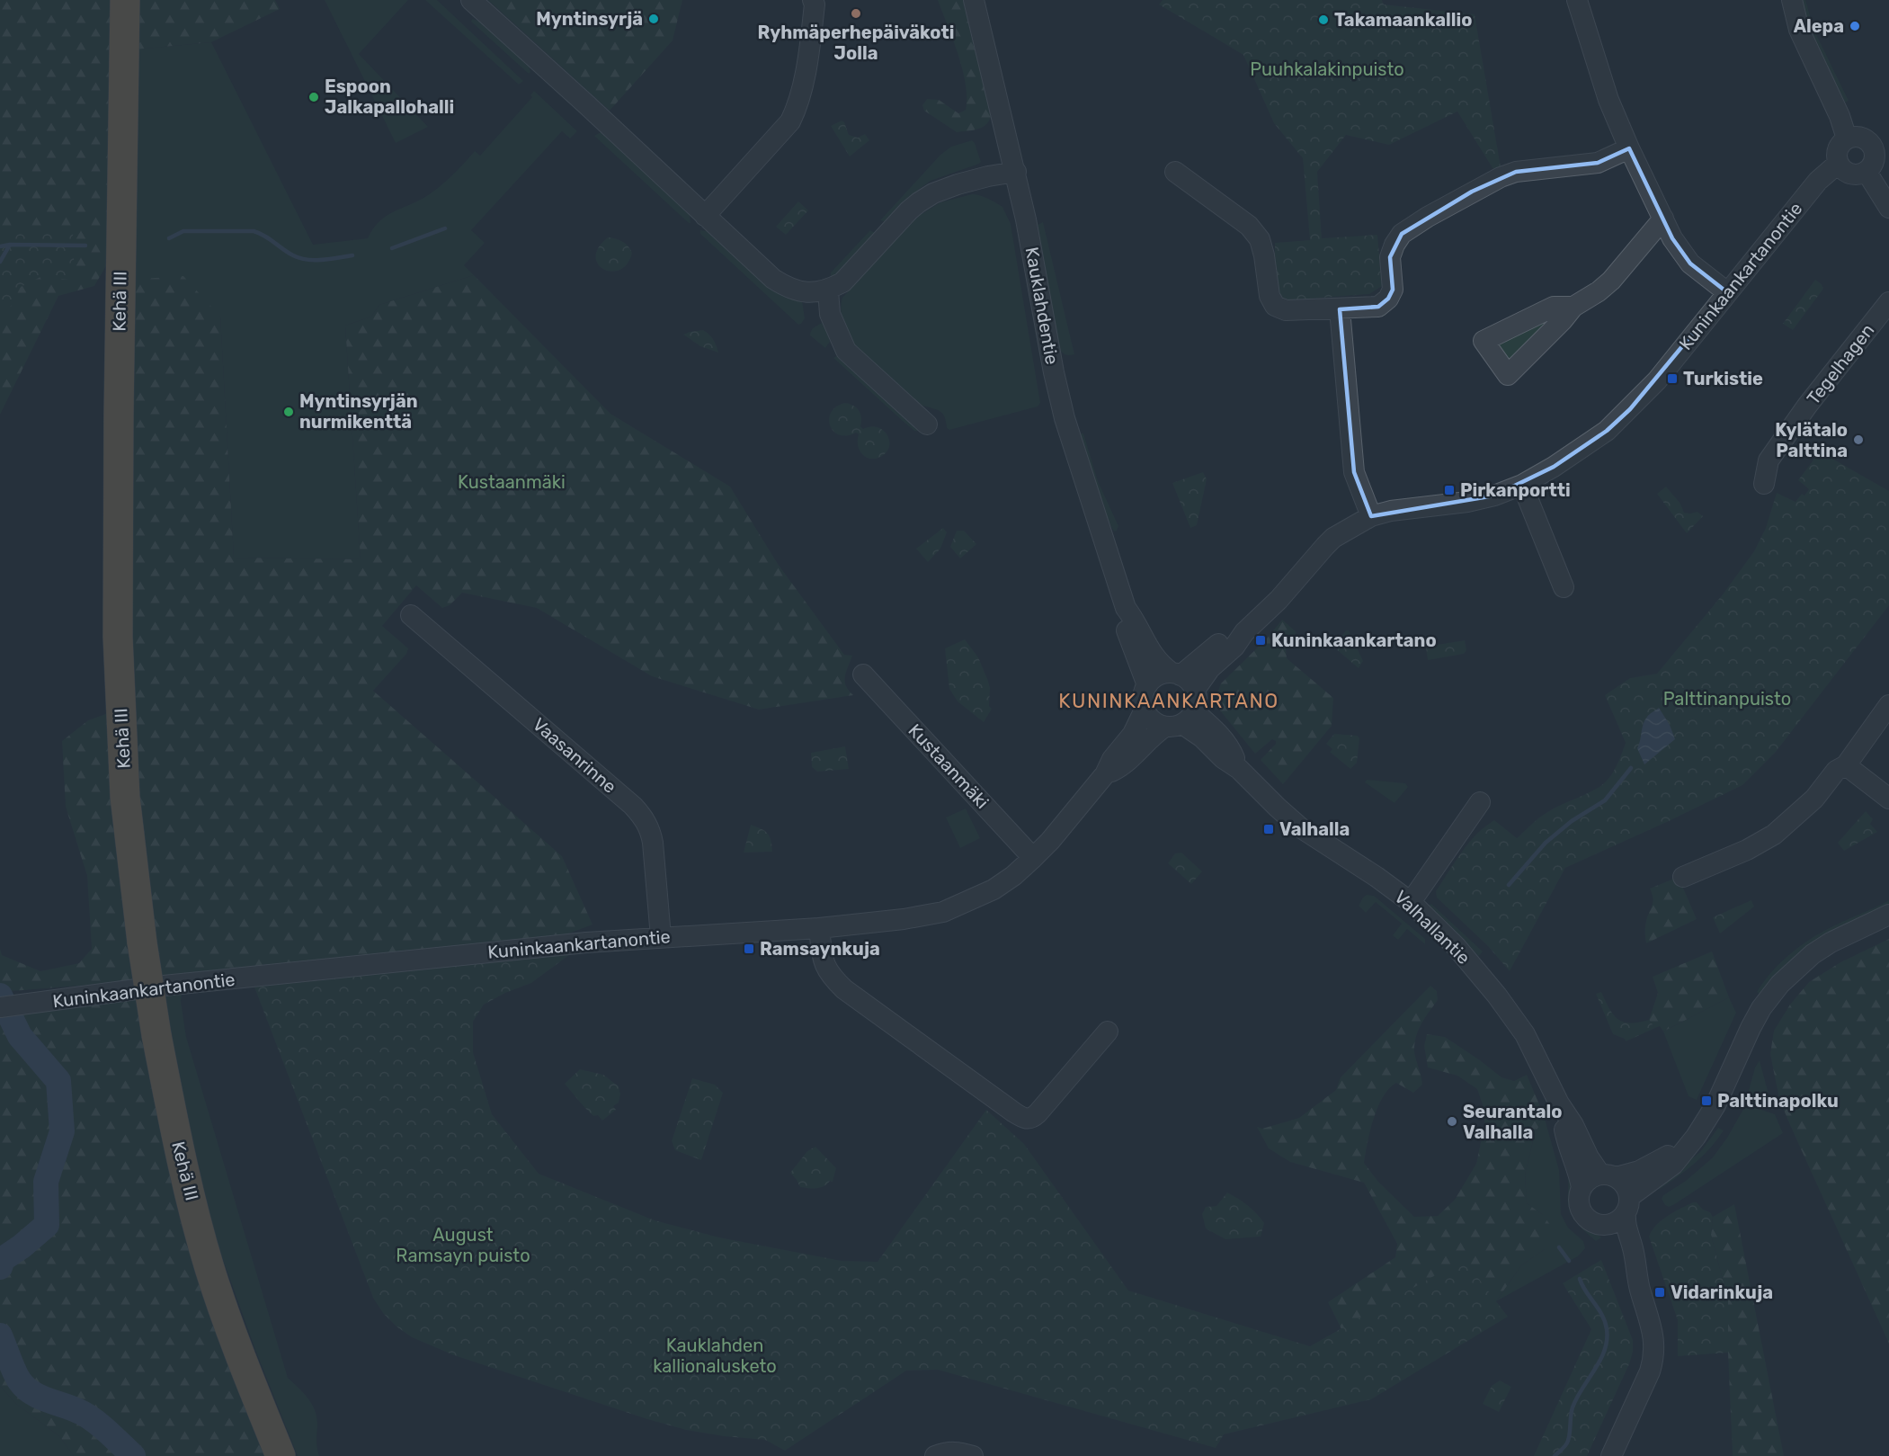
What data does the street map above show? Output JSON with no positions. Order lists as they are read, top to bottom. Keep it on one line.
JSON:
{"streets":{"highway":["Kehä III"],"street":["Kuninkaankartanontie","Kauklahdentie","Tegelhagen","Vaasanrinne","Kustaanmäki","Valhallantie"]},"crossings":[["Kuninkaankartanontie","Kauklahdentie"],["Kuninkaankartanontie","Vaasanrinne"],["Kuninkaankartanontie","Kustaanmäki"],["Kuninkaankartanontie","Valhallantie"],["Kauklahdentie","Valhallantie"]],"districts":["KUNINKAANKARTANO"],"parks":["Puuhkalakinpuisto","Kustaanmäki","Palttinanpuisto","August Ramsayn puisto","Kauklahden kallionalusketo"],"places":{"other":["Ryhmäperhepäiväkoti Jolla","Myntinsyrjä","Takamaankallio","Alepa","Espoon Jalkapallohalli","Myntinsyrjän nurmikenttä","Kylätalo Palttina","Seurantalo Valhalla"],"transit":["Turkistie","Pirkanportti","Kuninkaankartano","Valhalla","Ramsaynkuja","Palttinapolku","Vidarinkuja"]}}
